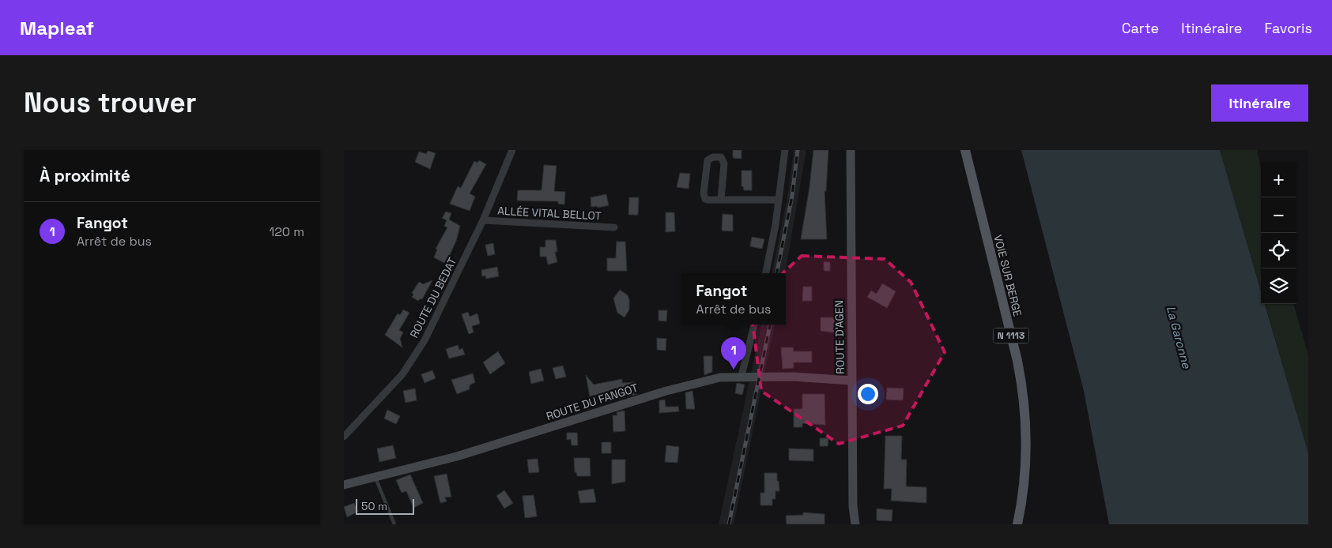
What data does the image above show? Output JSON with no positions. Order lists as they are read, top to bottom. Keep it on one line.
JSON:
{"streets":{"main road":["VOIE SUR BERGE","N 1113"],"street":["ALLÉE VITAL BELLOT","ROUTE DU BEDAT","ROUTE D'AGEN","ROUTE DU FANGOT"]},"crossings":[["ALLÉE VITAL BELLOT","ROUTE DU BEDAT"],["ROUTE D'AGEN","ROUTE DU FANGOT"]],"water":["La Garonne"],"scale_bar":"50 m","page":{"header":"Mapleaf","nav":["Carte","Itinéraire","Favoris"],"buttons":"Itinéraire","title":"Nous trouver","heading":"À proximité","map_buttons":["+","−"],"list":[{"mark":"1","name":"Fangot","note":"Arrêt de bus","value":"120 m"}],"popup":["Fangot","Arrêt de bus"],"pins":"1","scale":"50 m"}}
